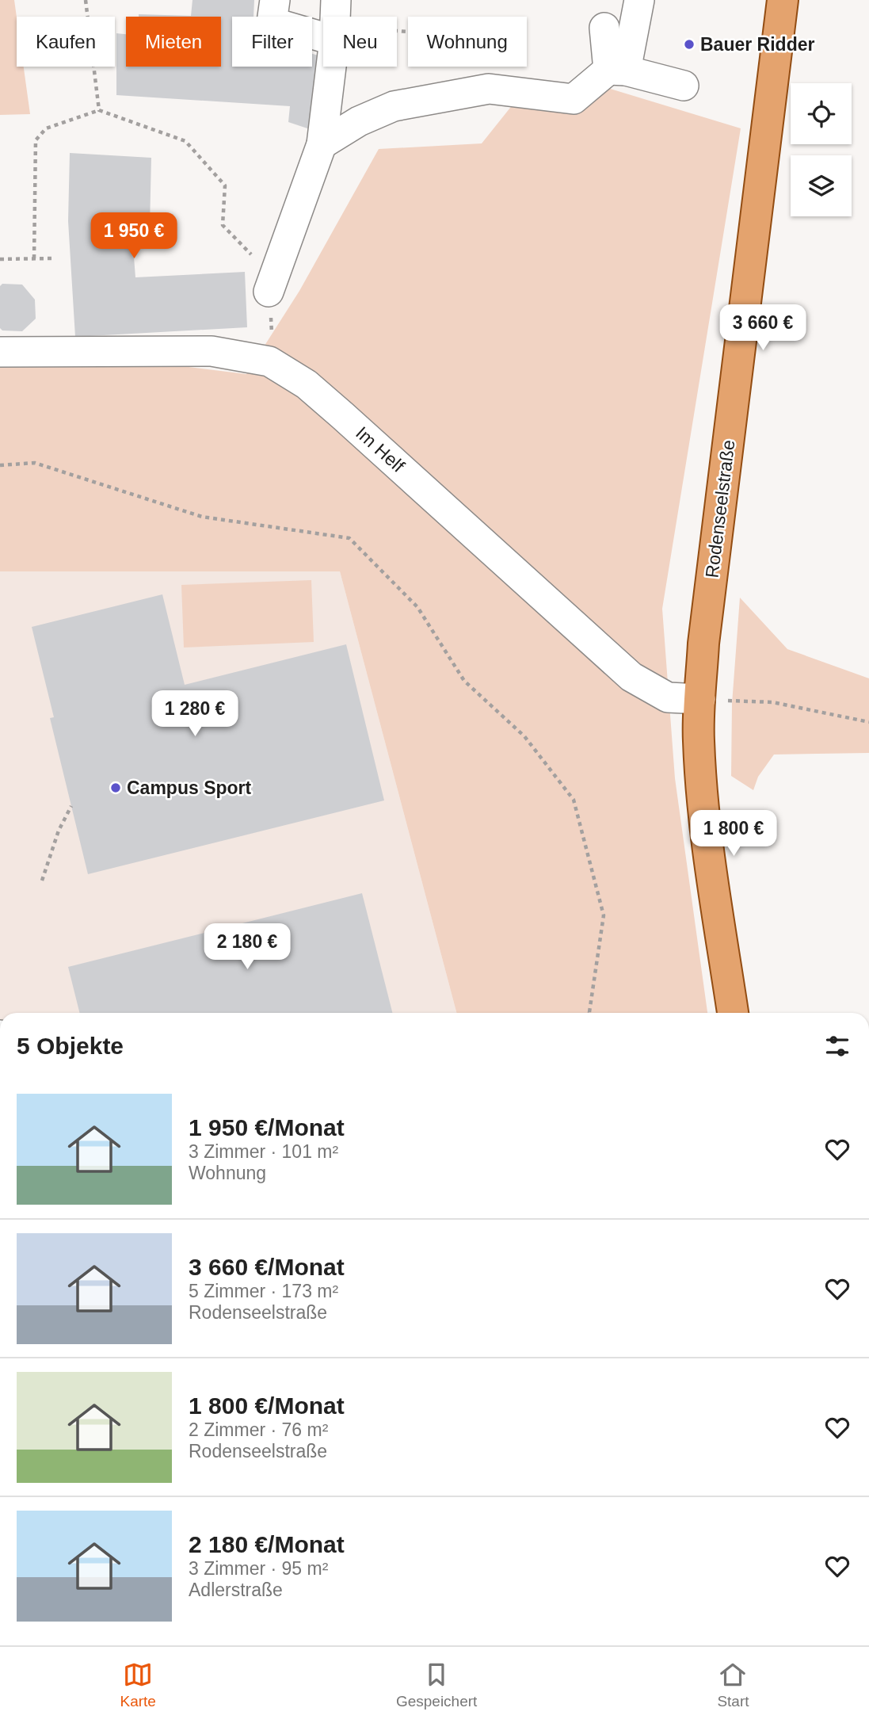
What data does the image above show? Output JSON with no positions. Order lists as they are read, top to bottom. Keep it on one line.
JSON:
{"streets":{"main road":["Rodenseelstraße"],"street":["Im Helf"]},"crossings":[["Im Helf","Rodenseelstraße"]],"places":["Bauer Ridder","Campus Sport"],"page":{"chip":["Kaufen","Mieten","Filter","Neu","Wohnung"],"price":["1 950 €","3 660 €","1 280 €","1 800 €","2 180 €"],"heading":"5 Objekte","list":[{"name":"1 950 €/Monat","note":"3 Zimmer · 101 m² · Wohnung"},{"name":"3 660 €/Monat","note":"5 Zimmer · 173 m² · Rodenseelstraße"},{"name":"1 800 €/Monat","note":"2 Zimmer · 76 m² · Rodenseelstraße"},{"name":"2 180 €/Monat","note":"3 Zimmer · 95 m² · Adlerstraße"}],"tabs":["Karte","Gespeichert","Start"]}}
